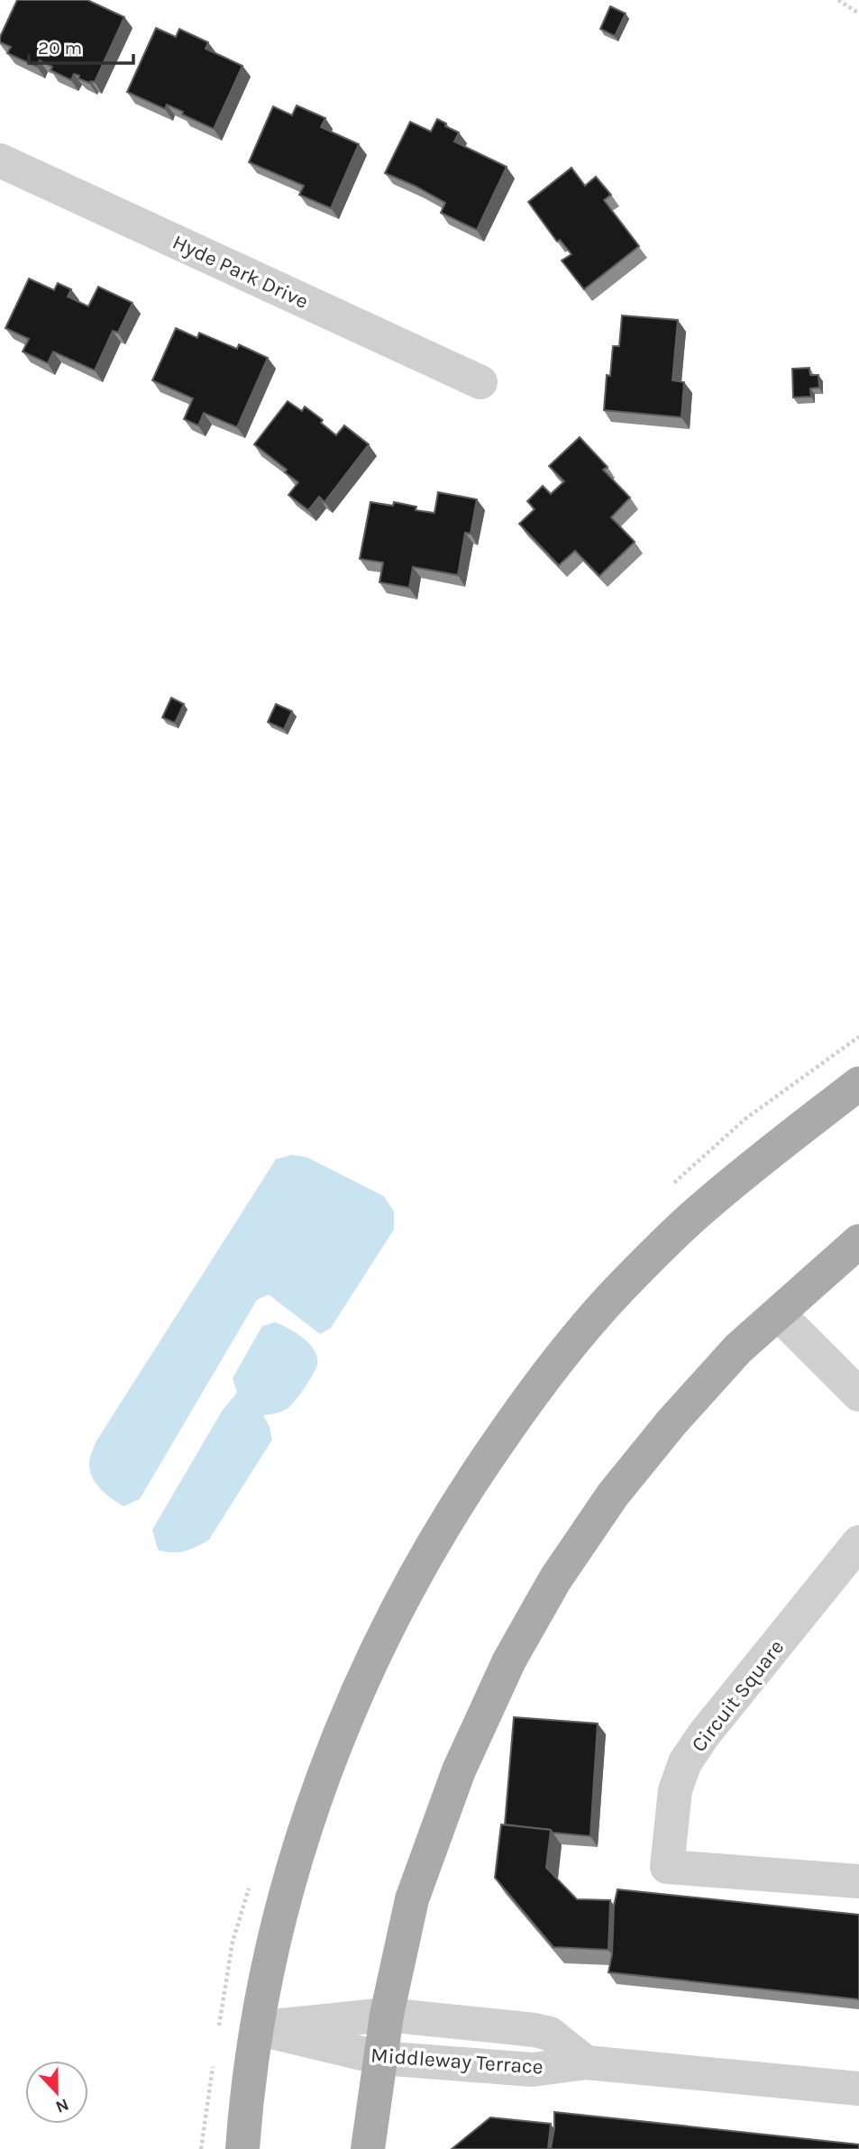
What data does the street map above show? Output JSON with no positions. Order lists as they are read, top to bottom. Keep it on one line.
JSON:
{"streets":{"street":["Hyde Park Drive","Circuit Square","Middleway Terrace"]},"scale_bar":"20 m","north":"bottom"}
